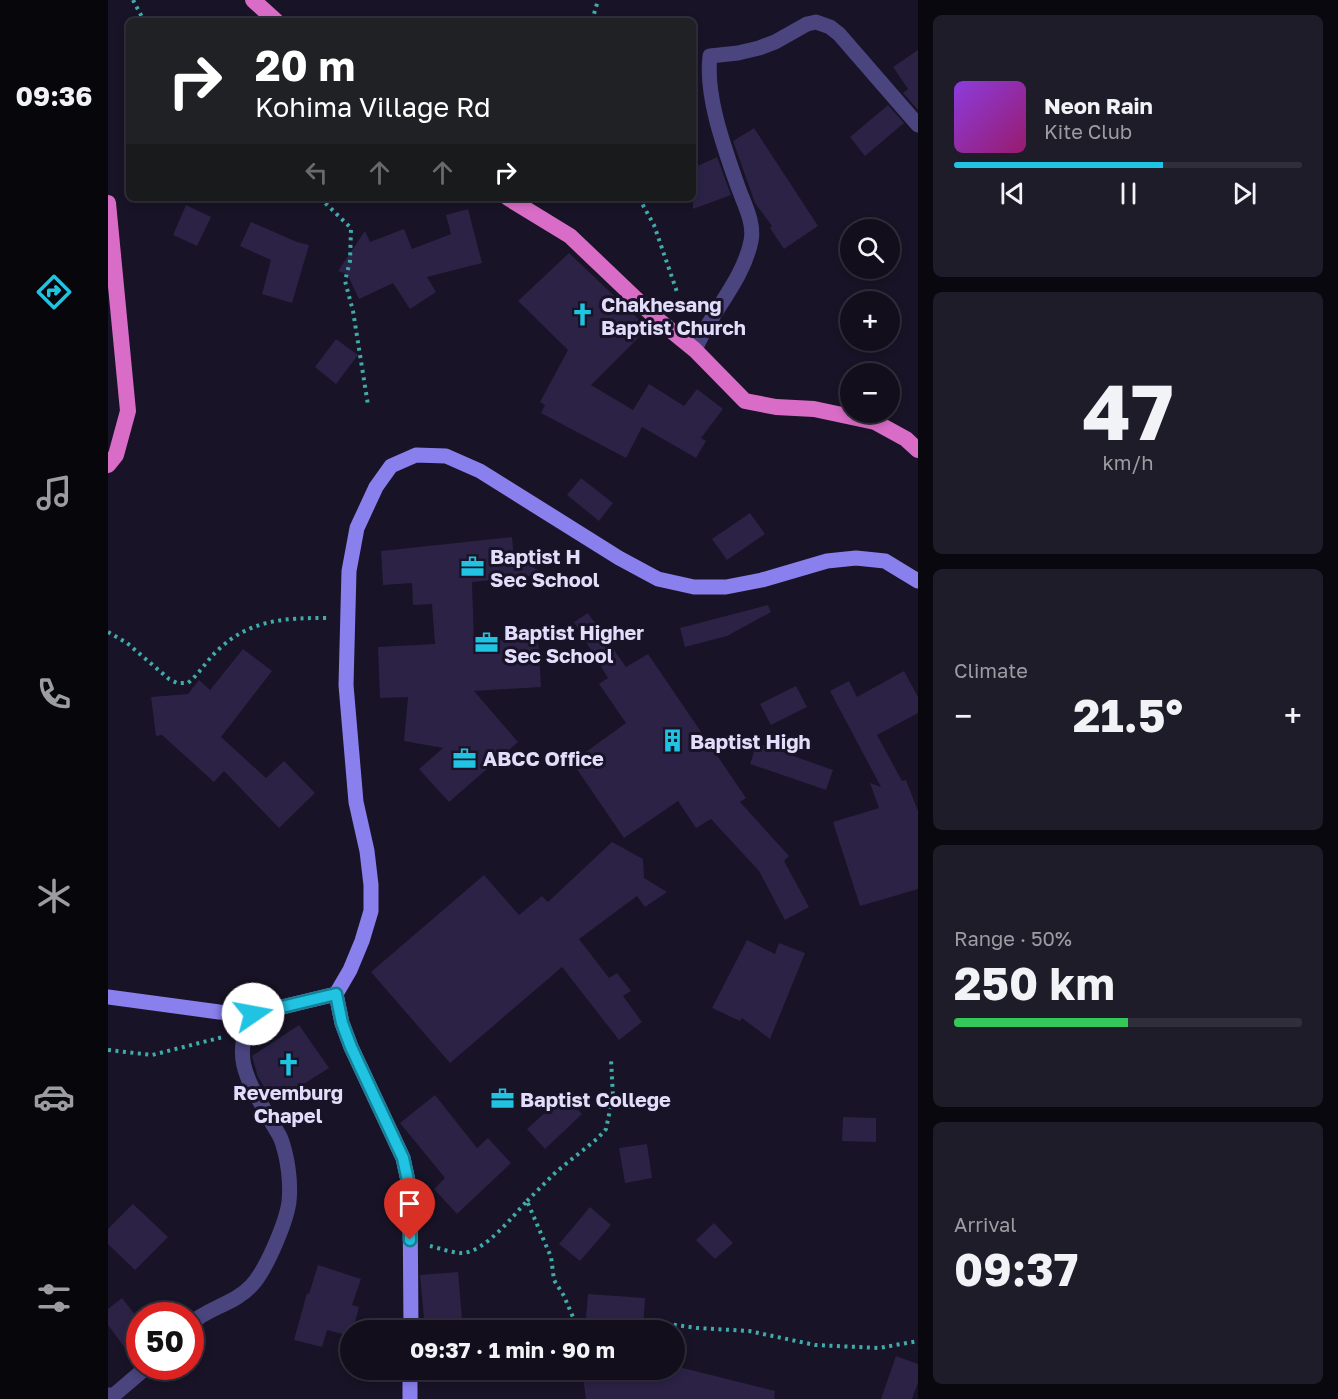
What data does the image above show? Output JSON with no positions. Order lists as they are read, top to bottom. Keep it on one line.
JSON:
{"places":{"church":["Chakhesang Baptist Church","Revemburg Chapel"],"office":["Baptist H Sec School","Baptist Higher Sec School","ABCC Office","Baptist College"],"building":["Baptist High"]},"page":{"tabs":"09:36","turn":["20 m","Kohima Village Rd"],"song":["Neon Rain","Kite Club"],"map_buttons":["+","−"],"tile":[["47","km/h"],"Climate",["Range · 50%","250 km"],["Arrival","09:37"]],"heat":["−","21.5°","+"],"limit":"50","trip":"09:37 · 1 min · 90 m"}}
